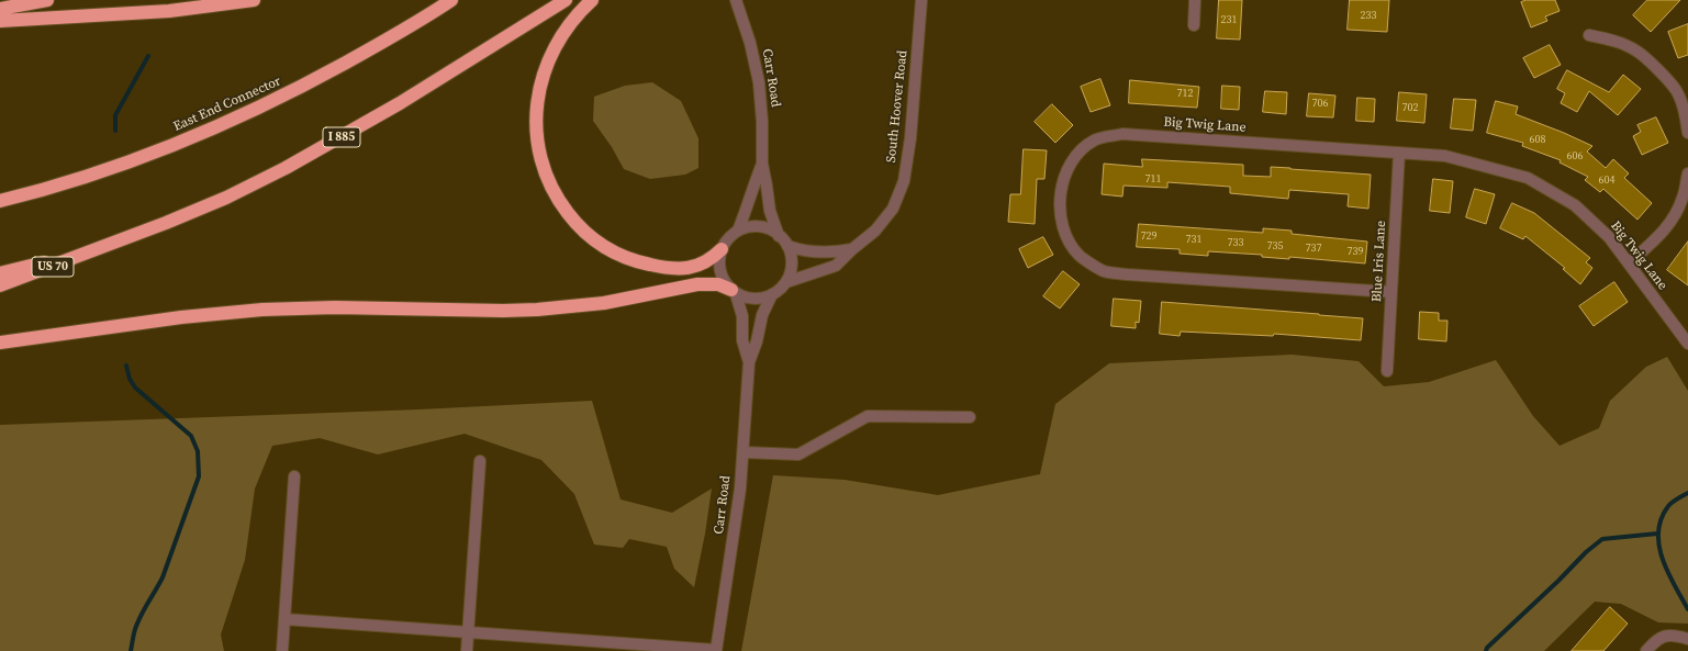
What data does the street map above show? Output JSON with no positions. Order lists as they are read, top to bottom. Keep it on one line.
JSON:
{"streets":{"highway":["East End Connector","I 885","US 70"],"street":["Carr Road","South Hoover Road","Big Twig Lane","Blue Iris Lane"]},"crossings":[["Carr Road","South Hoover Road"],["Big Twig Lane","Blue Iris Lane"],["I 885","US 70"]],"house_numbers":["233","231","712","706","702","608","606","711","604","729","731","733","735","737","739"]}
